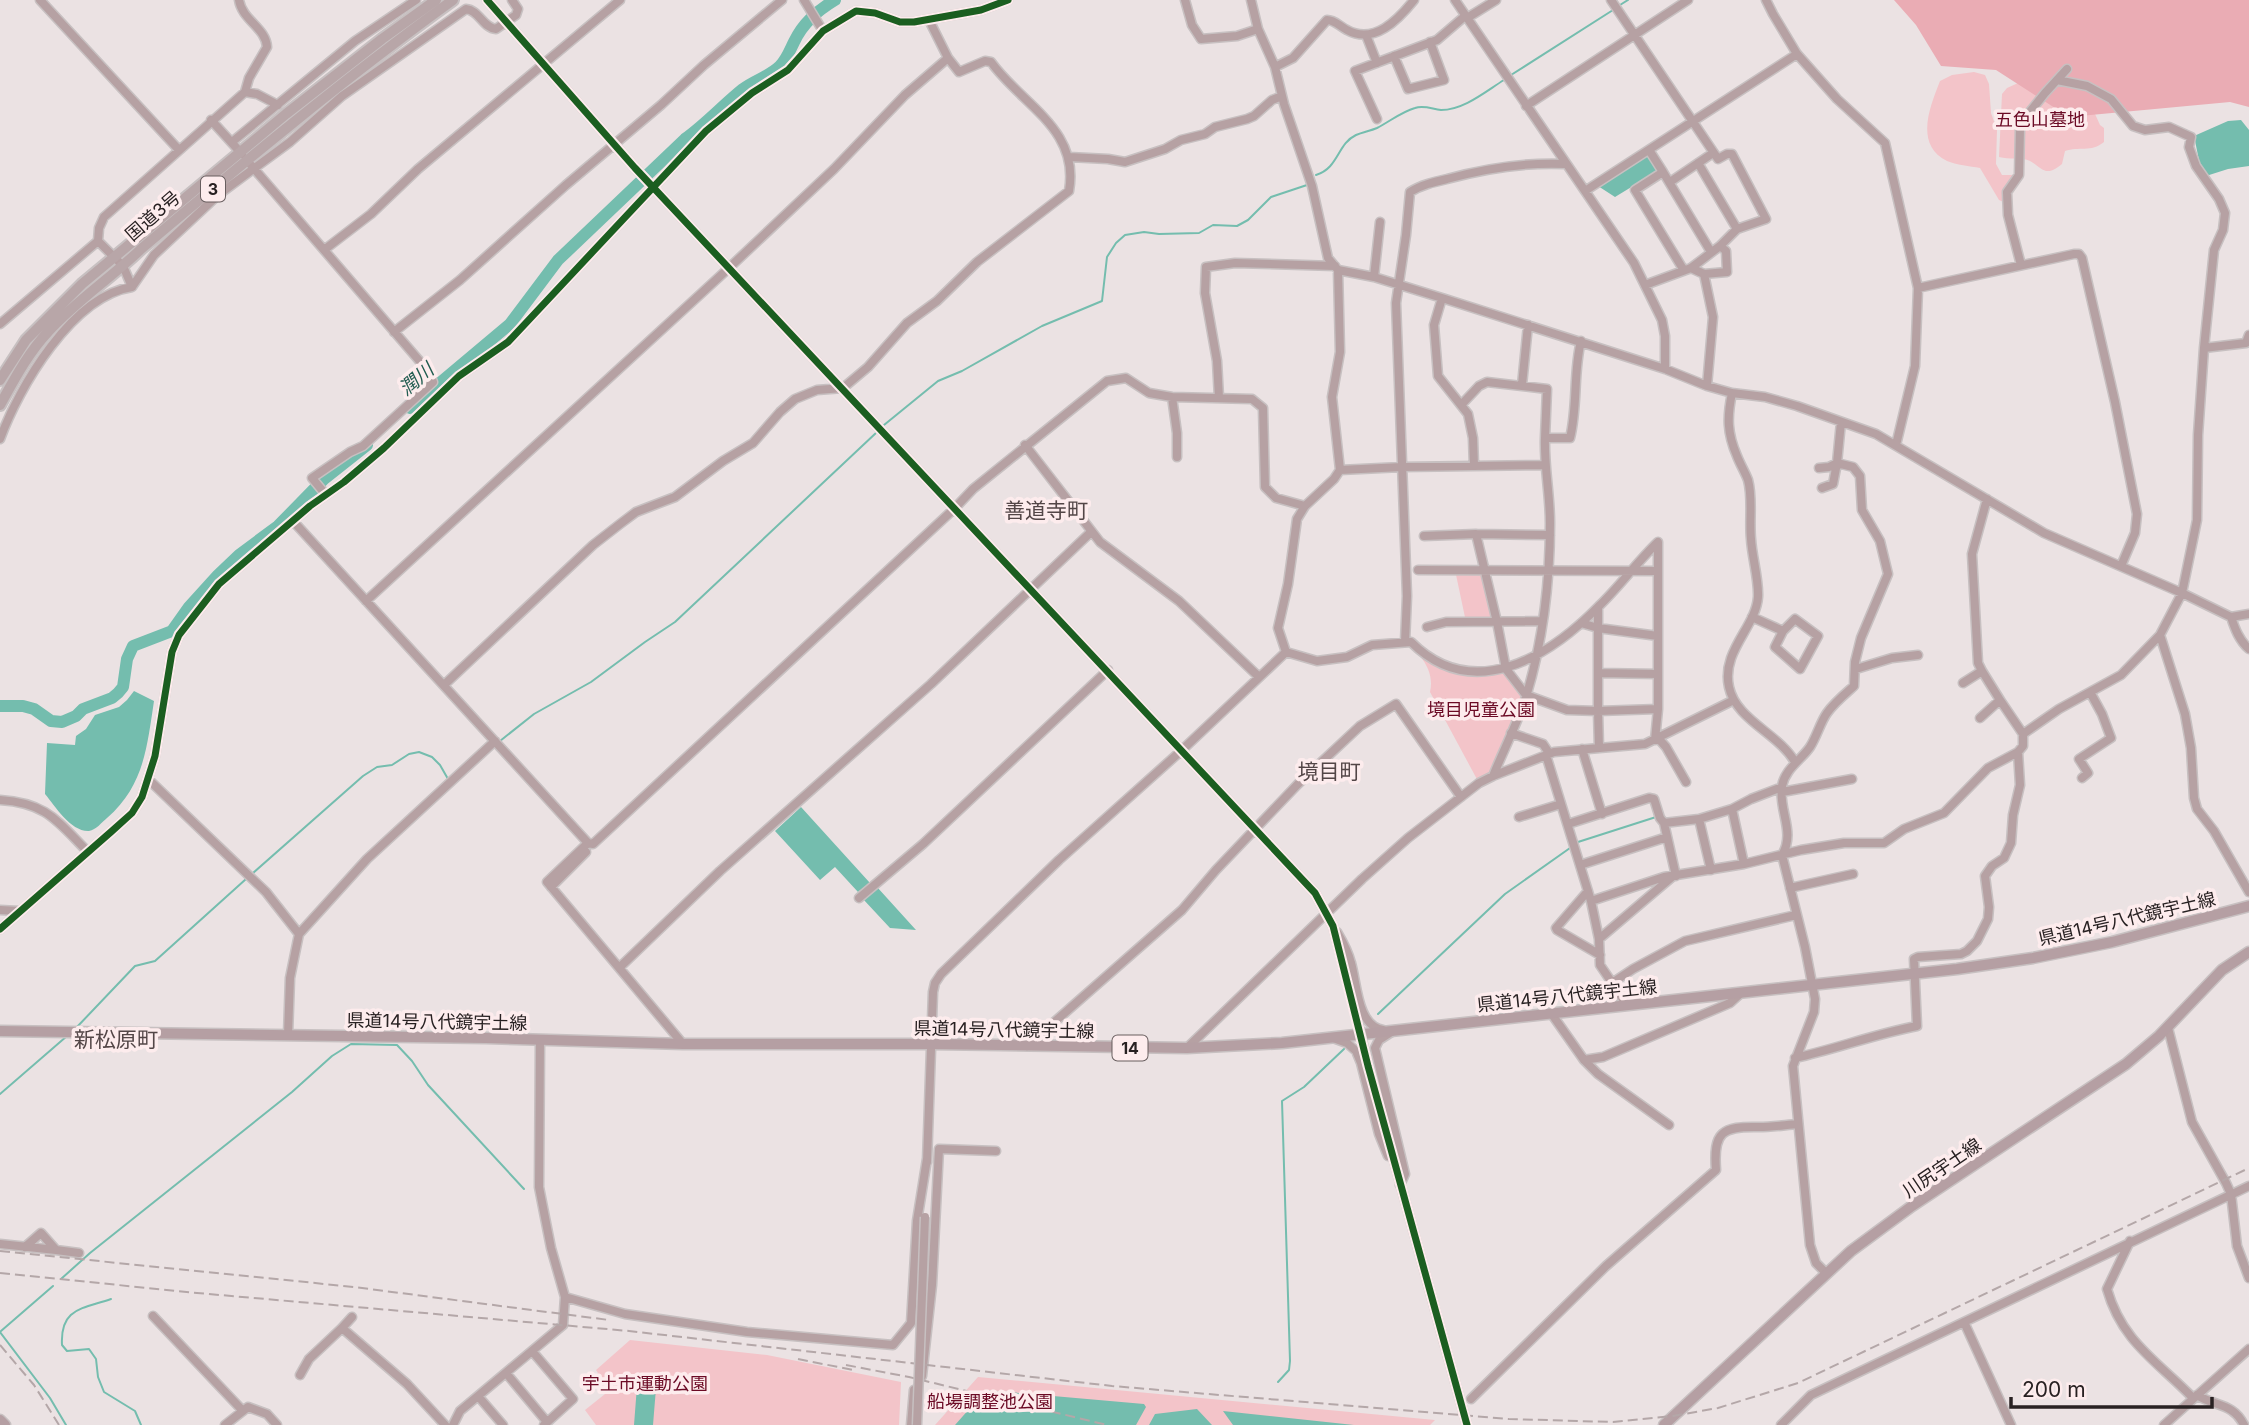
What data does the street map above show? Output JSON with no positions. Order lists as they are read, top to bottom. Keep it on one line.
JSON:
{"streets":{"highway":["3","国道3号"],"main road":["県道14号八代鏡宇土線","14","川尻宇土線"]},"districts":["善道寺町","境目町","新松原町"],"water":["潤川"],"parks":["五色山墓地","境目児童公園","宇土市運動公園","船場調整池公園"],"scale_bar":"200 m"}
